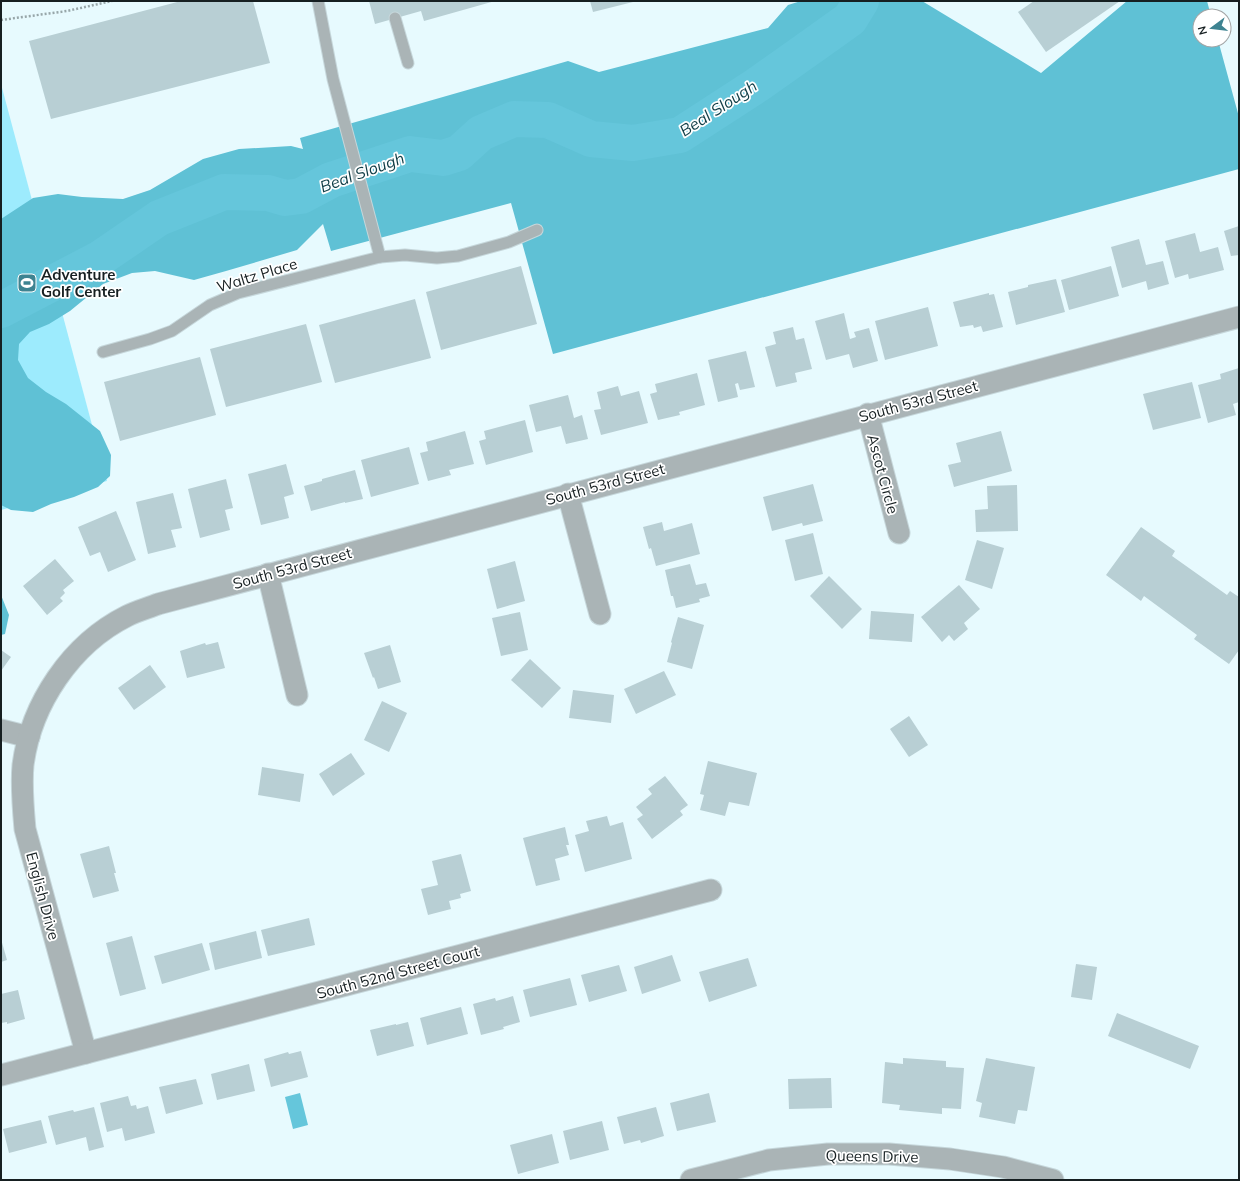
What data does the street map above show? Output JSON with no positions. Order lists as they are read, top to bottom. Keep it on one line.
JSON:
{"streets":{"street":["South 53rd Street","Ascot Circle","English Drive","South 52nd Street Court","Queens Drive"],"lane":["Waltz Place"]},"crossings":[["South 53rd Street","Ascot Circle"],["South 53rd Street","English Drive"],["English Drive","South 52nd Street Court"]],"water":["Beal Slough"],"places":{"sports":["Adventure Golf Center"]},"north":"left"}
